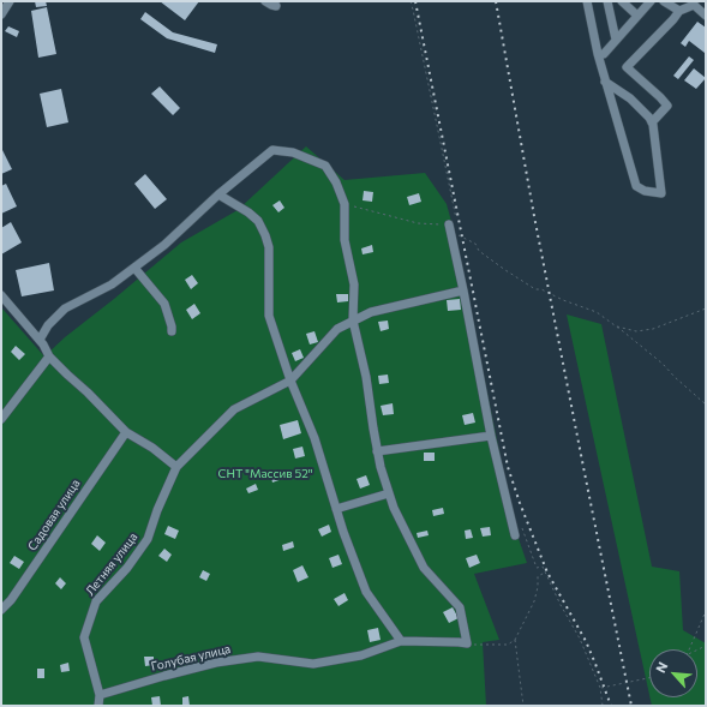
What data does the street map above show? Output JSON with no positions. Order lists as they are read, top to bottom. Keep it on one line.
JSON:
{"streets":{"street":["Садовая улица","Летняя улица","Голубая улица"]},"crossings":[["Летняя улица","Голубая улица"]],"parks":["СНТ \"Массив 52\""],"north":"top left"}
